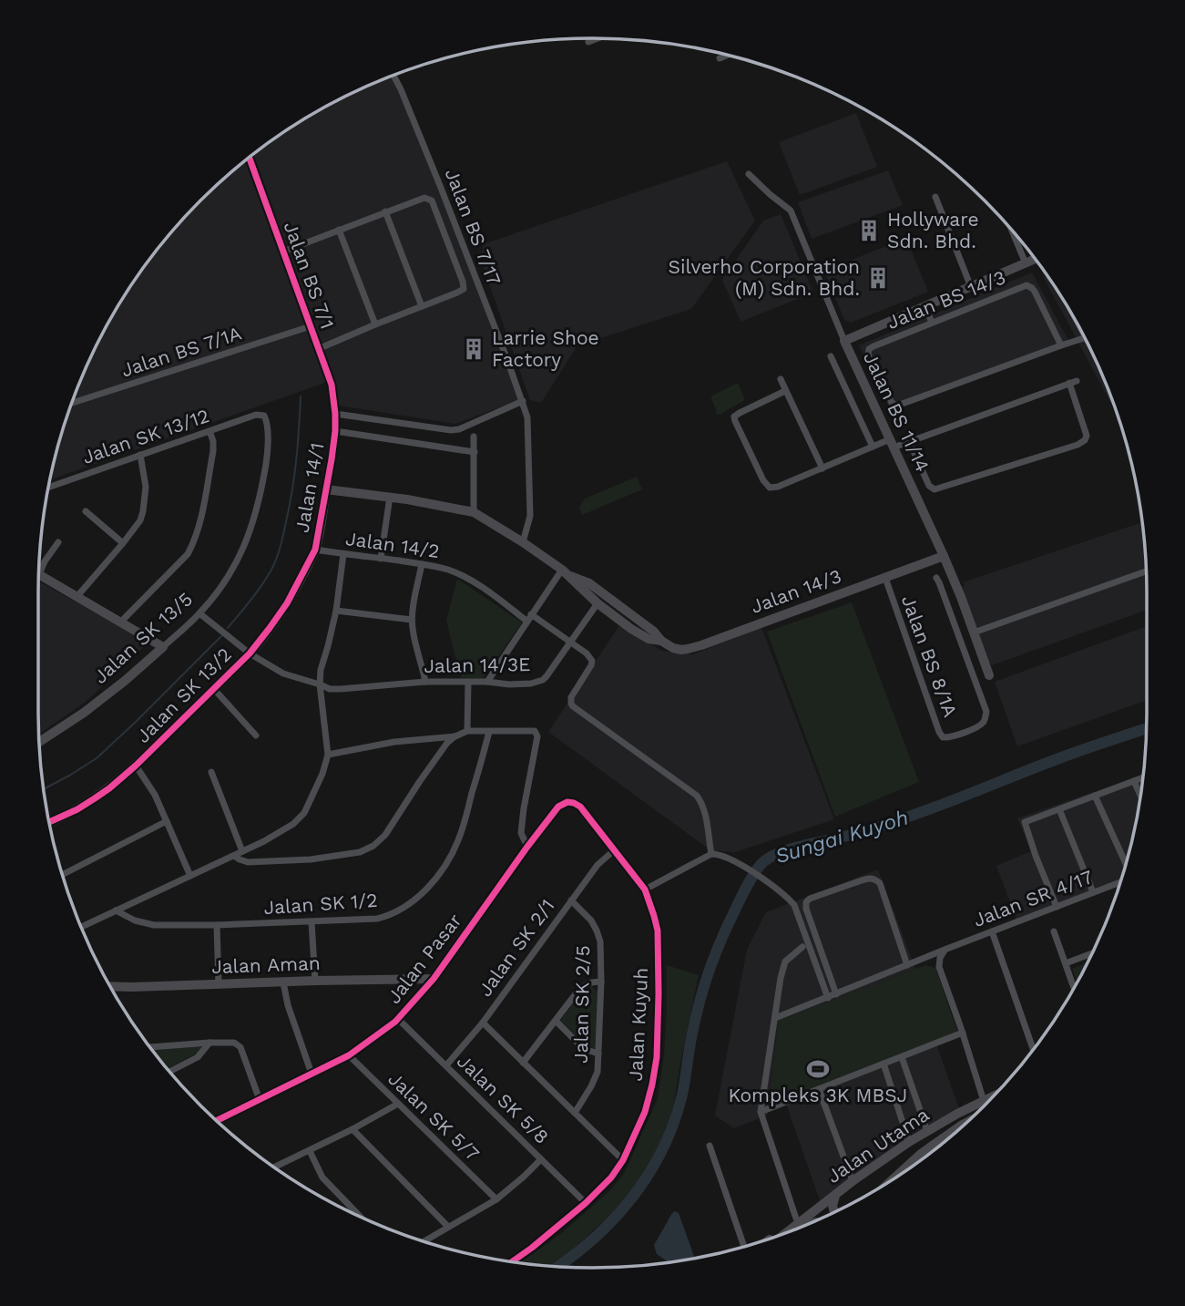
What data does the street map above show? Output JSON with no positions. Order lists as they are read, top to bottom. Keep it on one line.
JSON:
{"streets":{"street":["Jalan BS 7/17","Jalan BS 7/1","Jalan BS 14/3","Jalan BS 7/1A","Jalan BS 11/14","Jalan SK 13/12","Jalan 14/1","Jalan 14/2","Jalan 14/3","Jalan SK 13/5","Jalan BS 8/1A","Jalan 14/3E","Jalan SK 13/2","Jalan SR 4/17","Jalan SK 1/2","Jalan SK 2/1","Jalan Pasar","Jalan Aman","Jalan SK 2/5","Jalan Kuyuh","Jalan SK 5/8","Jalan SK 5/7","Jalan Utama"]},"crossings":[["Jalan BS 7/17","Jalan 14/3"],["Jalan BS 7/1","Jalan BS 7/1A"],["Jalan BS 7/1","Jalan 14/1"],["Jalan BS 11/14","Jalan 14/3"],["Jalan SK 13/12","Jalan SK 13/5"],["Jalan 14/1","Jalan 14/2"],["Jalan 14/1","Jalan 14/3"],["Jalan 14/1","Jalan SK 13/2"],["Jalan 14/2","Jalan 14/3E"],["Jalan 14/2","Jalan SK 13/2"],["Jalan 14/3","Jalan BS 8/1A"],["Jalan 14/3","Jalan 14/3E"],["Jalan SK 13/5","Jalan 14/3E"],["Jalan 14/3E","Jalan SK 13/2"],["Jalan SK 2/1","Jalan SK 2/5"],["Jalan SK 2/1","Jalan Kuyuh"],["Jalan SK 2/1","Jalan SK 5/8"],["Jalan Pasar","Jalan Aman"],["Jalan Pasar","Jalan Kuyuh"],["Jalan Pasar","Jalan SK 5/8"],["Jalan Pasar","Jalan SK 5/7"],["Jalan Kuyuh","Jalan SK 5/8"]],"water":["Sungai Kuyoh"],"places":{"building":["Hollyware Sdn. Bhd.","Silverho Corporation (M) Sdn. Bhd.","Larrie Shoe Factory"],"sports":["Kompleks 3K MBSJ"]}}
